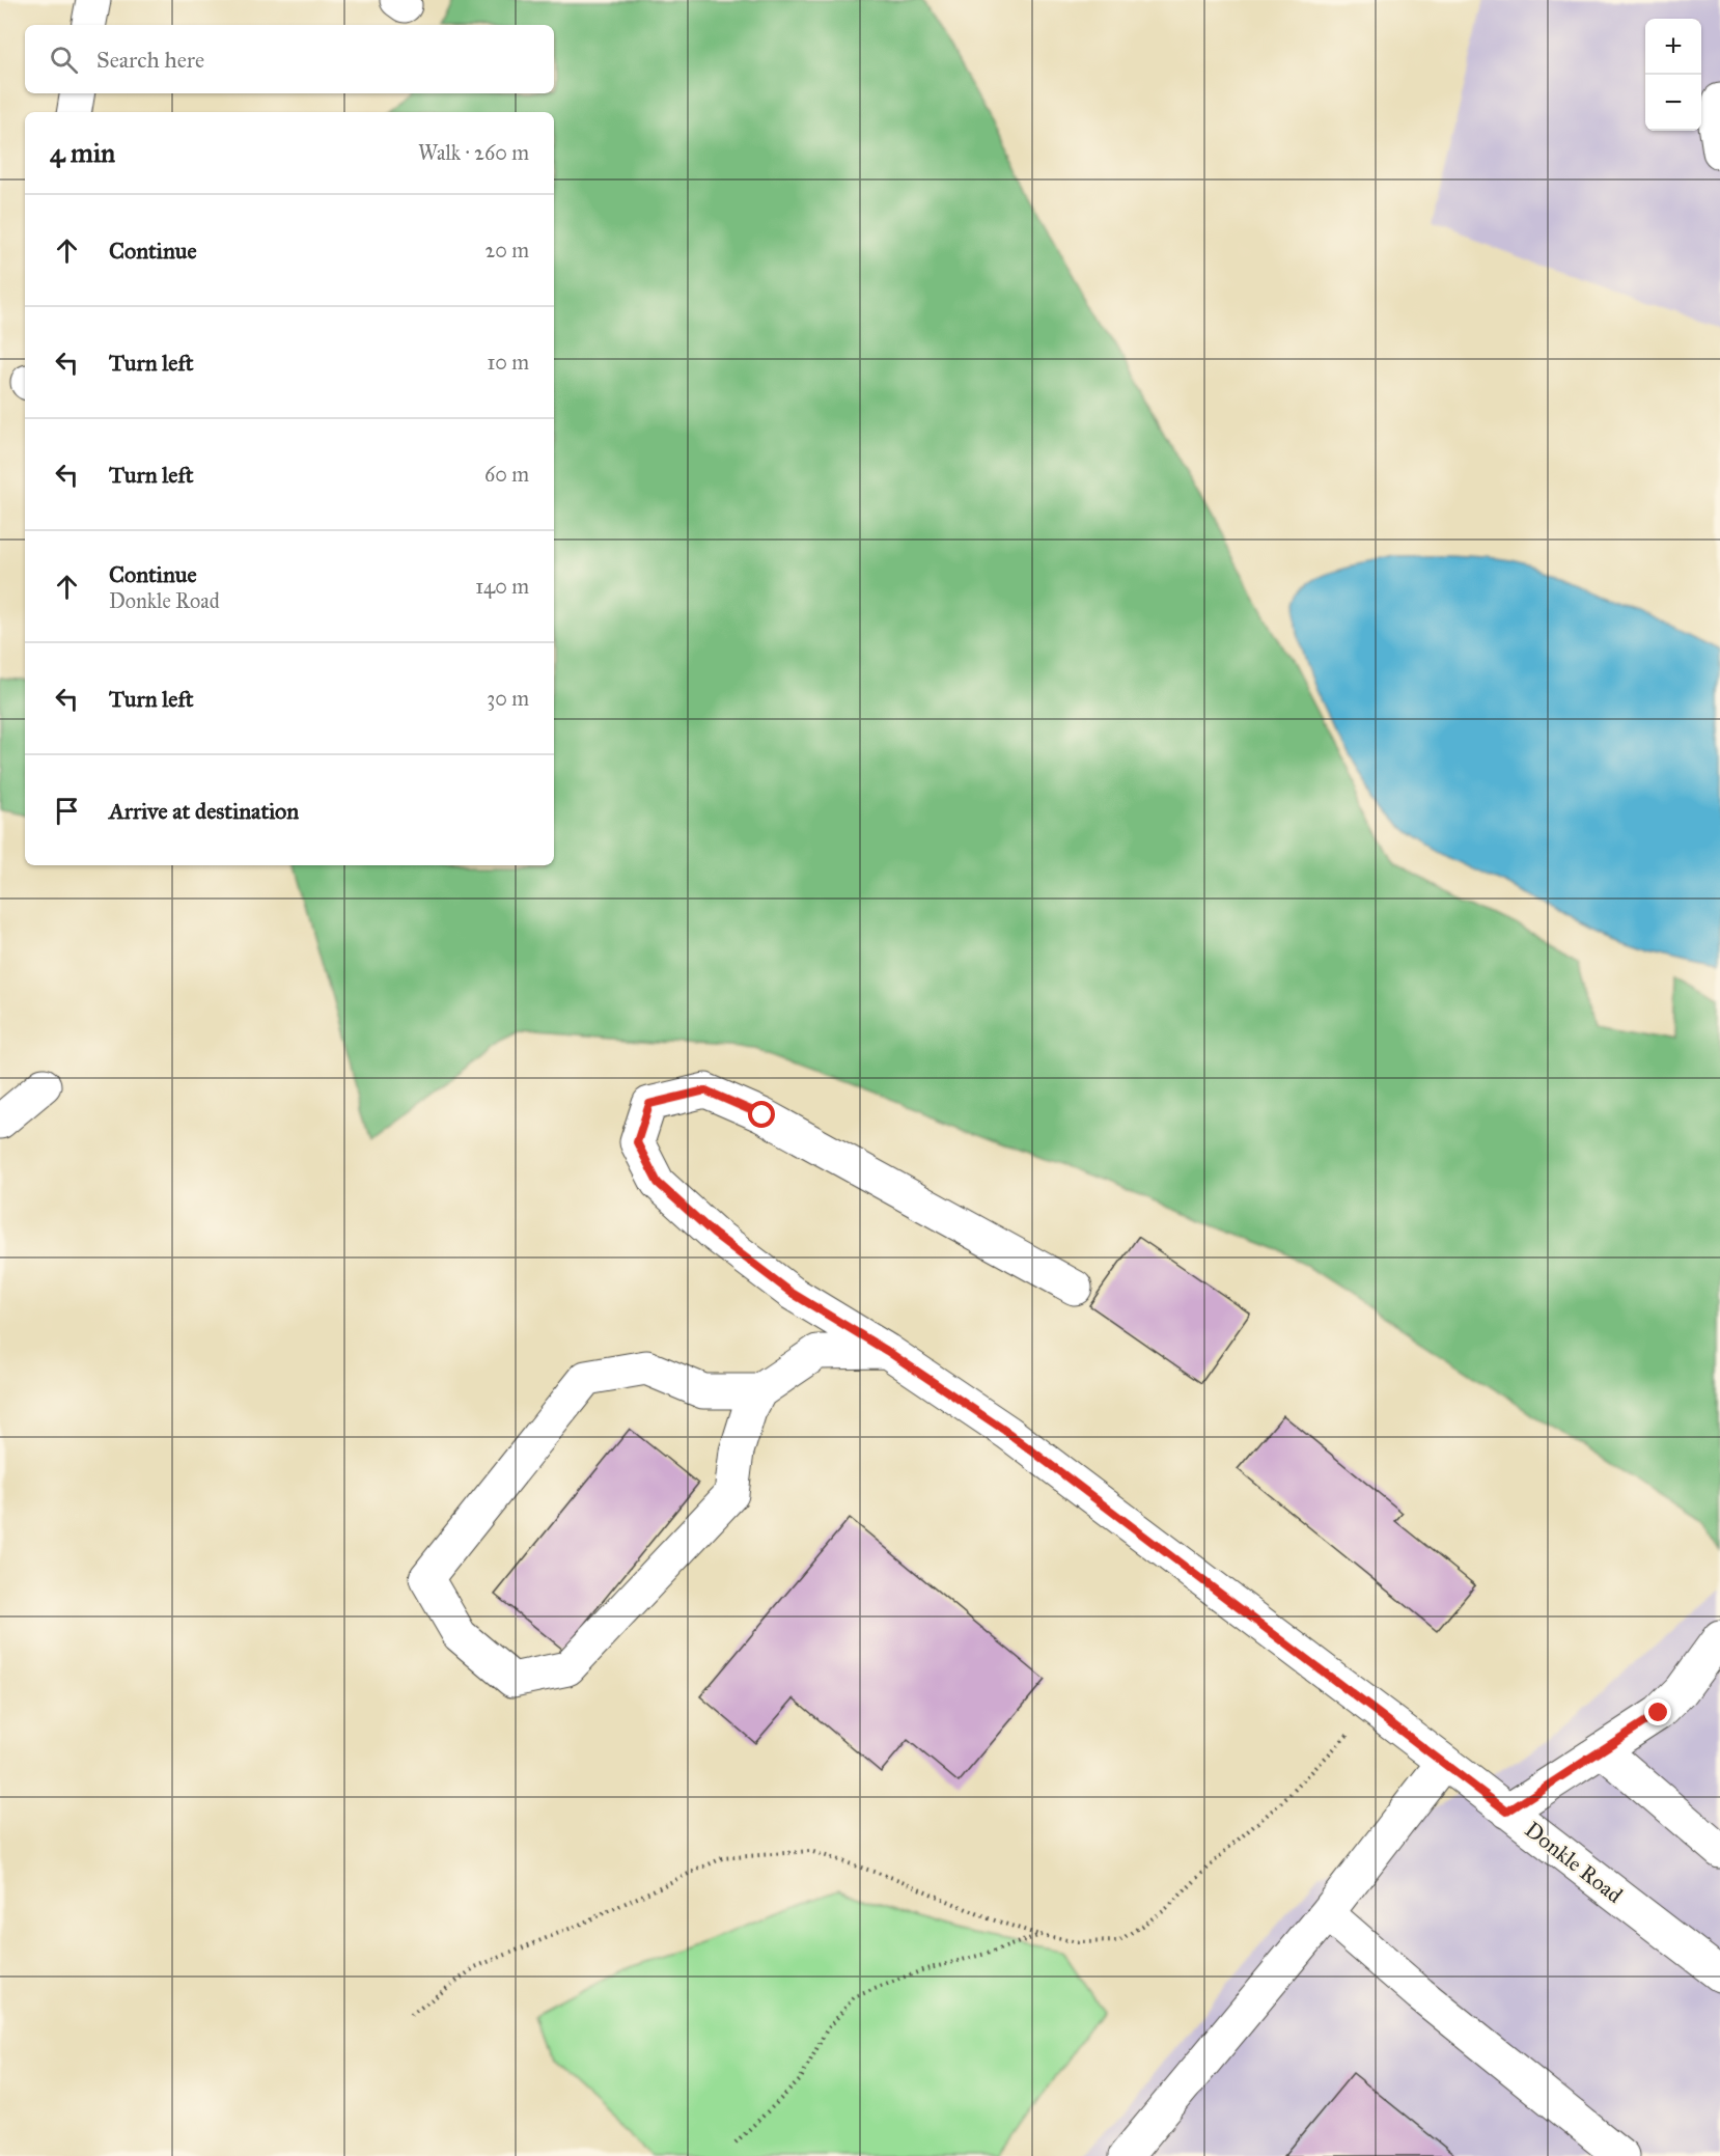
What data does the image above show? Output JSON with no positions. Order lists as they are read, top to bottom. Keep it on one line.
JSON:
{"streets":{"street":["Donkle Road"]},"page":{"map_buttons":["+","−"],"search":"Search here","heading":["4 min","Walk · 260 m"],"list":[["Continue","20 m"],["Turn left","10 m"],["Turn left","60 m"],["Continue","Donkle Road","140 m"],["Turn left","30 m"],"Arrive at destination"]}}
